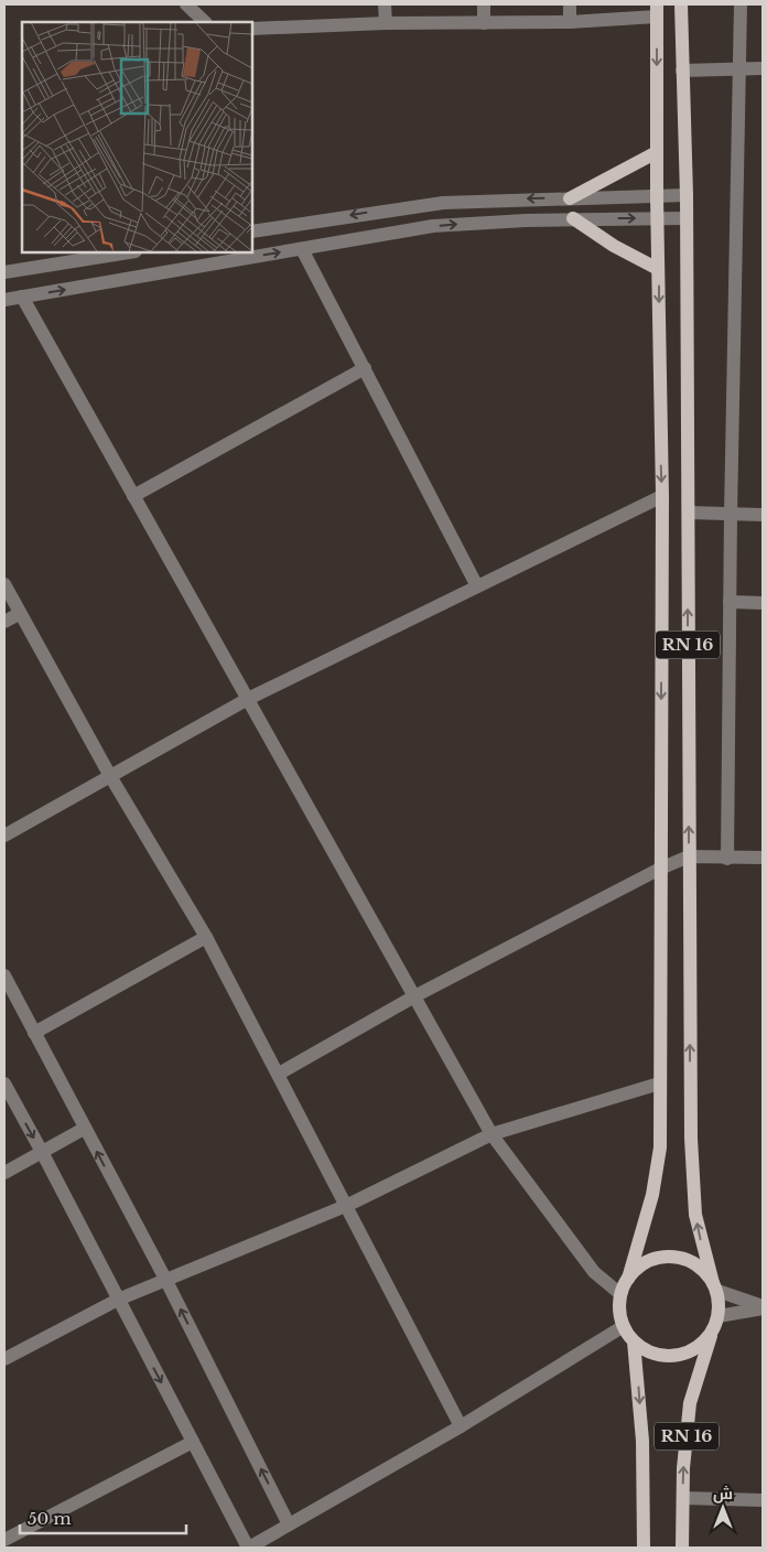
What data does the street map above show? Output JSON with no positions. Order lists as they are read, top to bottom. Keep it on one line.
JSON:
{"streets":{"main road":["RN 16"]},"scale_bar":"50 m","north":"top"}
